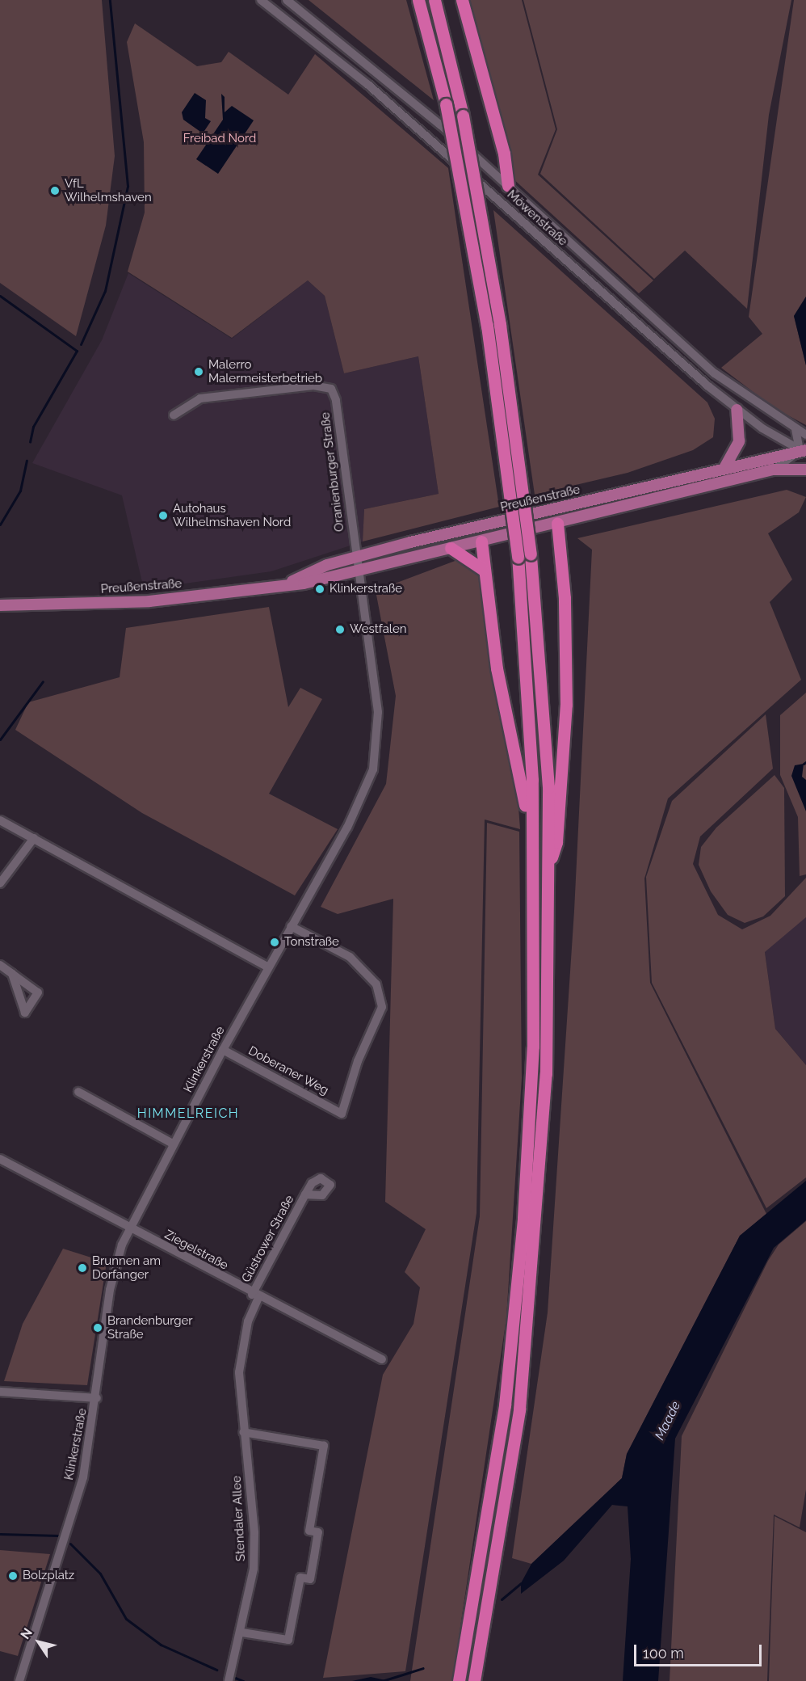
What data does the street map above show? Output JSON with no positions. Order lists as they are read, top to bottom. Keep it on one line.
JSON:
{"streets":{"main road":["Preußenstraße"],"street":["Möwenstraße","Oranienburger Straße","Klinkerstraße","Doberaner Weg","Güstrower Straße","Ziegelstraße","Stendaler Allee"]},"crossings":[["Möwenstraße","Preußenstraße"],["Oranienburger Straße","Preußenstraße"],["Oranienburger Straße","Klinkerstraße"],["Preußenstraße","Klinkerstraße"],["Klinkerstraße","Doberaner Weg"],["Klinkerstraße","Ziegelstraße"],["Güstrower Straße","Ziegelstraße"],["Güstrower Straße","Stendaler Allee"],["Ziegelstraße","Stendaler Allee"]],"districts":["HIMMELREICH"],"water":["Maade"],"parks":["Freibad Nord"],"places":["VfL Wilhelmshaven","Malerro Malermeisterbetrieb","Autohaus Wilhelmshaven Nord","Klinkerstraße","Westfalen","Tonstraße","Brunnen am Dorfanger","Brandenburger Straße","Bolzplatz"],"scale_bar":"100 m","north":"top left"}
